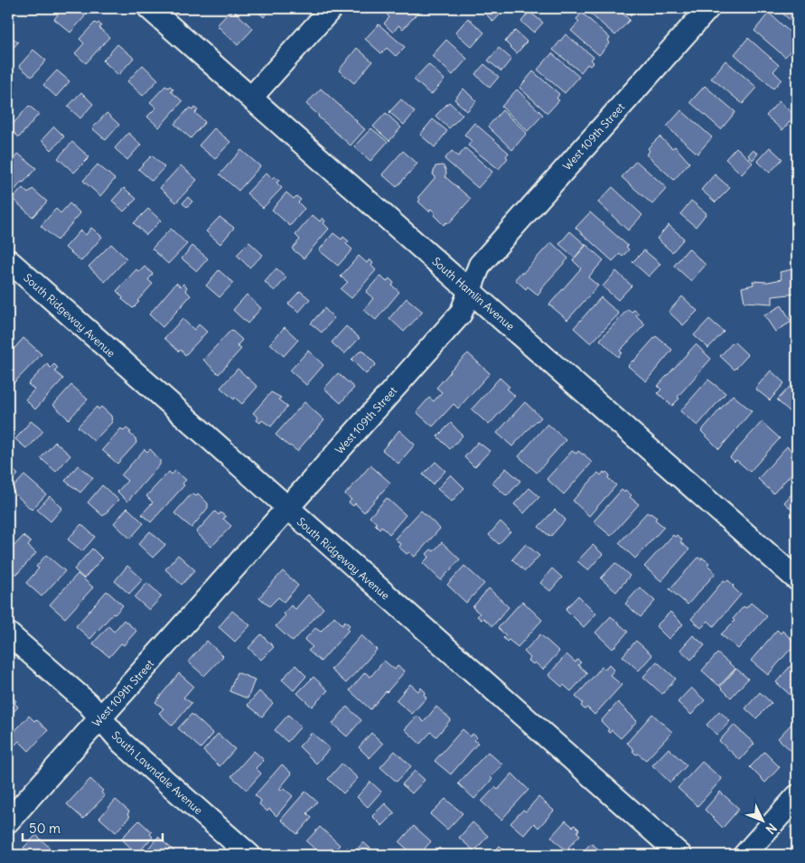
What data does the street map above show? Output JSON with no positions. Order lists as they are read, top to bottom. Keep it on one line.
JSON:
{"streets":{"street":["West 109th Street","South Hamlin Avenue","South Ridgeway Avenue","South Lawndale Avenue"]},"crossings":[["West 109th Street","South Hamlin Avenue"],["West 109th Street","South Ridgeway Avenue"],["West 109th Street","South Lawndale Avenue"]],"scale_bar":"50 m","north":"bottom right"}
